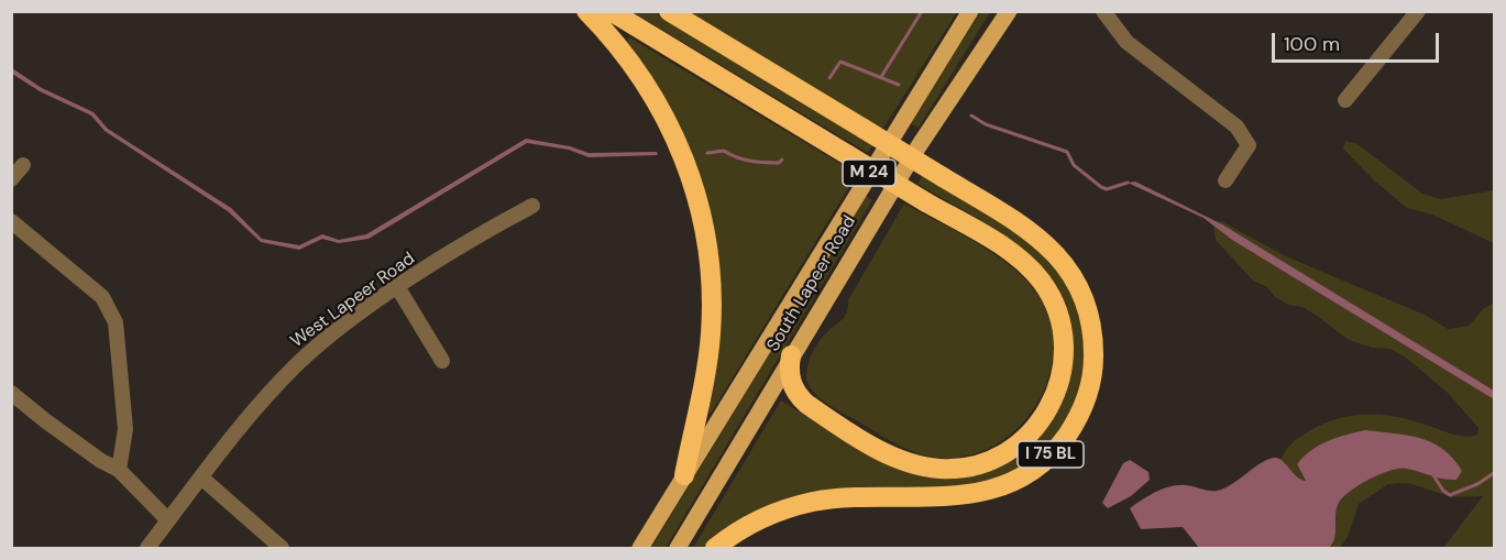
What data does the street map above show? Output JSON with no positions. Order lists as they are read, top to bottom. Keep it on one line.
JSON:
{"streets":{"highway":["I 75 BL"],"main road":["M 24","South Lapeer Road"],"street":["West Lapeer Road"]},"scale_bar":"100 m"}
